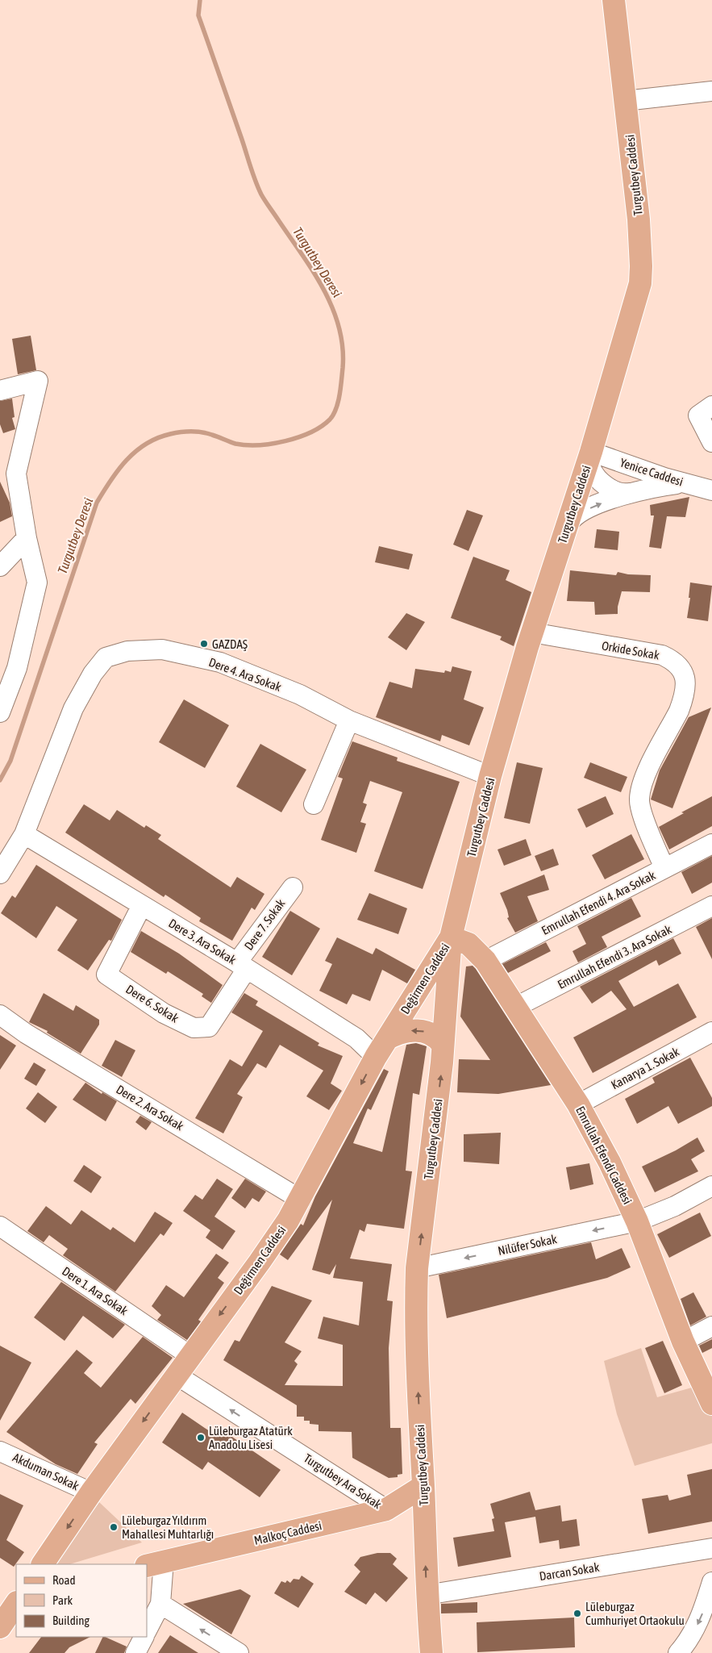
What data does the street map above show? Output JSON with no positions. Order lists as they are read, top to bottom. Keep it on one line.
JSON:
{"streets":{"main road":["Turgutbey Caddesi","Değirmen Caddesi","Emrullah Efendi Caddesi","Malkoç Caddesi"],"street":["Yenice Caddesi","Orkide Sokak","Dere 4. Ara Sokak","Emrullah Efendi 4. Ara Sokak","Dere 7. Sokak","Dere 3. Ara Sokak","Emrullah Efendi 3. Ara Sokak","Dere 6. Sokak","Kanarya 1. Sokak","Dere 2. Ara Sokak","Nilüfer Sokak","Dere 1. Ara Sokak","Akduman Sokak","Turgutbey Ara Sokak","Darcan Sokak"]},"crossings":[["Turgutbey Caddesi","Yenice Caddesi"],["Turgutbey Caddesi","Orkide Sokak"],["Turgutbey Caddesi","Dere 4. Ara Sokak"],["Turgutbey Caddesi","Değirmen Caddesi"],["Turgutbey Caddesi","Emrullah Efendi Caddesi"],["Turgutbey Caddesi","Nilüfer Sokak"],["Turgutbey Caddesi","Malkoç Caddesi"],["Turgutbey Caddesi","Darcan Sokak"],["Orkide Sokak","Emrullah Efendi 4. Ara Sokak"],["Dere 4. Ara Sokak","Dere 3. Ara Sokak"],["Emrullah Efendi 4. Ara Sokak","Emrullah Efendi Caddesi"],["Dere 7. Sokak","Dere 3. Ara Sokak"],["Dere 7. Sokak","Dere 6. Sokak"],["Dere 3. Ara Sokak","Değirmen Caddesi"],["Dere 3. Ara Sokak","Dere 6. Sokak"],["Emrullah Efendi 3. Ara Sokak","Emrullah Efendi Caddesi"],["Değirmen Caddesi","Dere 2. Ara Sokak"],["Değirmen Caddesi","Emrullah Efendi Caddesi"],["Değirmen Caddesi","Dere 1. Ara Sokak"],["Değirmen Caddesi","Akduman Sokak"],["Değirmen Caddesi","Turgutbey Ara Sokak"],["Kanarya 1. Sokak","Emrullah Efendi Caddesi"],["Emrullah Efendi Caddesi","Nilüfer Sokak"],["Turgutbey Ara Sokak","Malkoç Caddesi"]],"one_way":["Değirmen Caddesi","Nilüfer Sokak","Turgutbey Ara Sokak"],"water":["Turgutbey Deresi"],"places":["GAZDAŞ","Lüleburgaz Atatürk Anadolu Lisesi","Lüleburgaz Yıldırım Mahallesi Muhtarlığı","Lüleburgaz Cumhuriyet Ortaokulu"],"legend":["Road","Park","Building"]}
